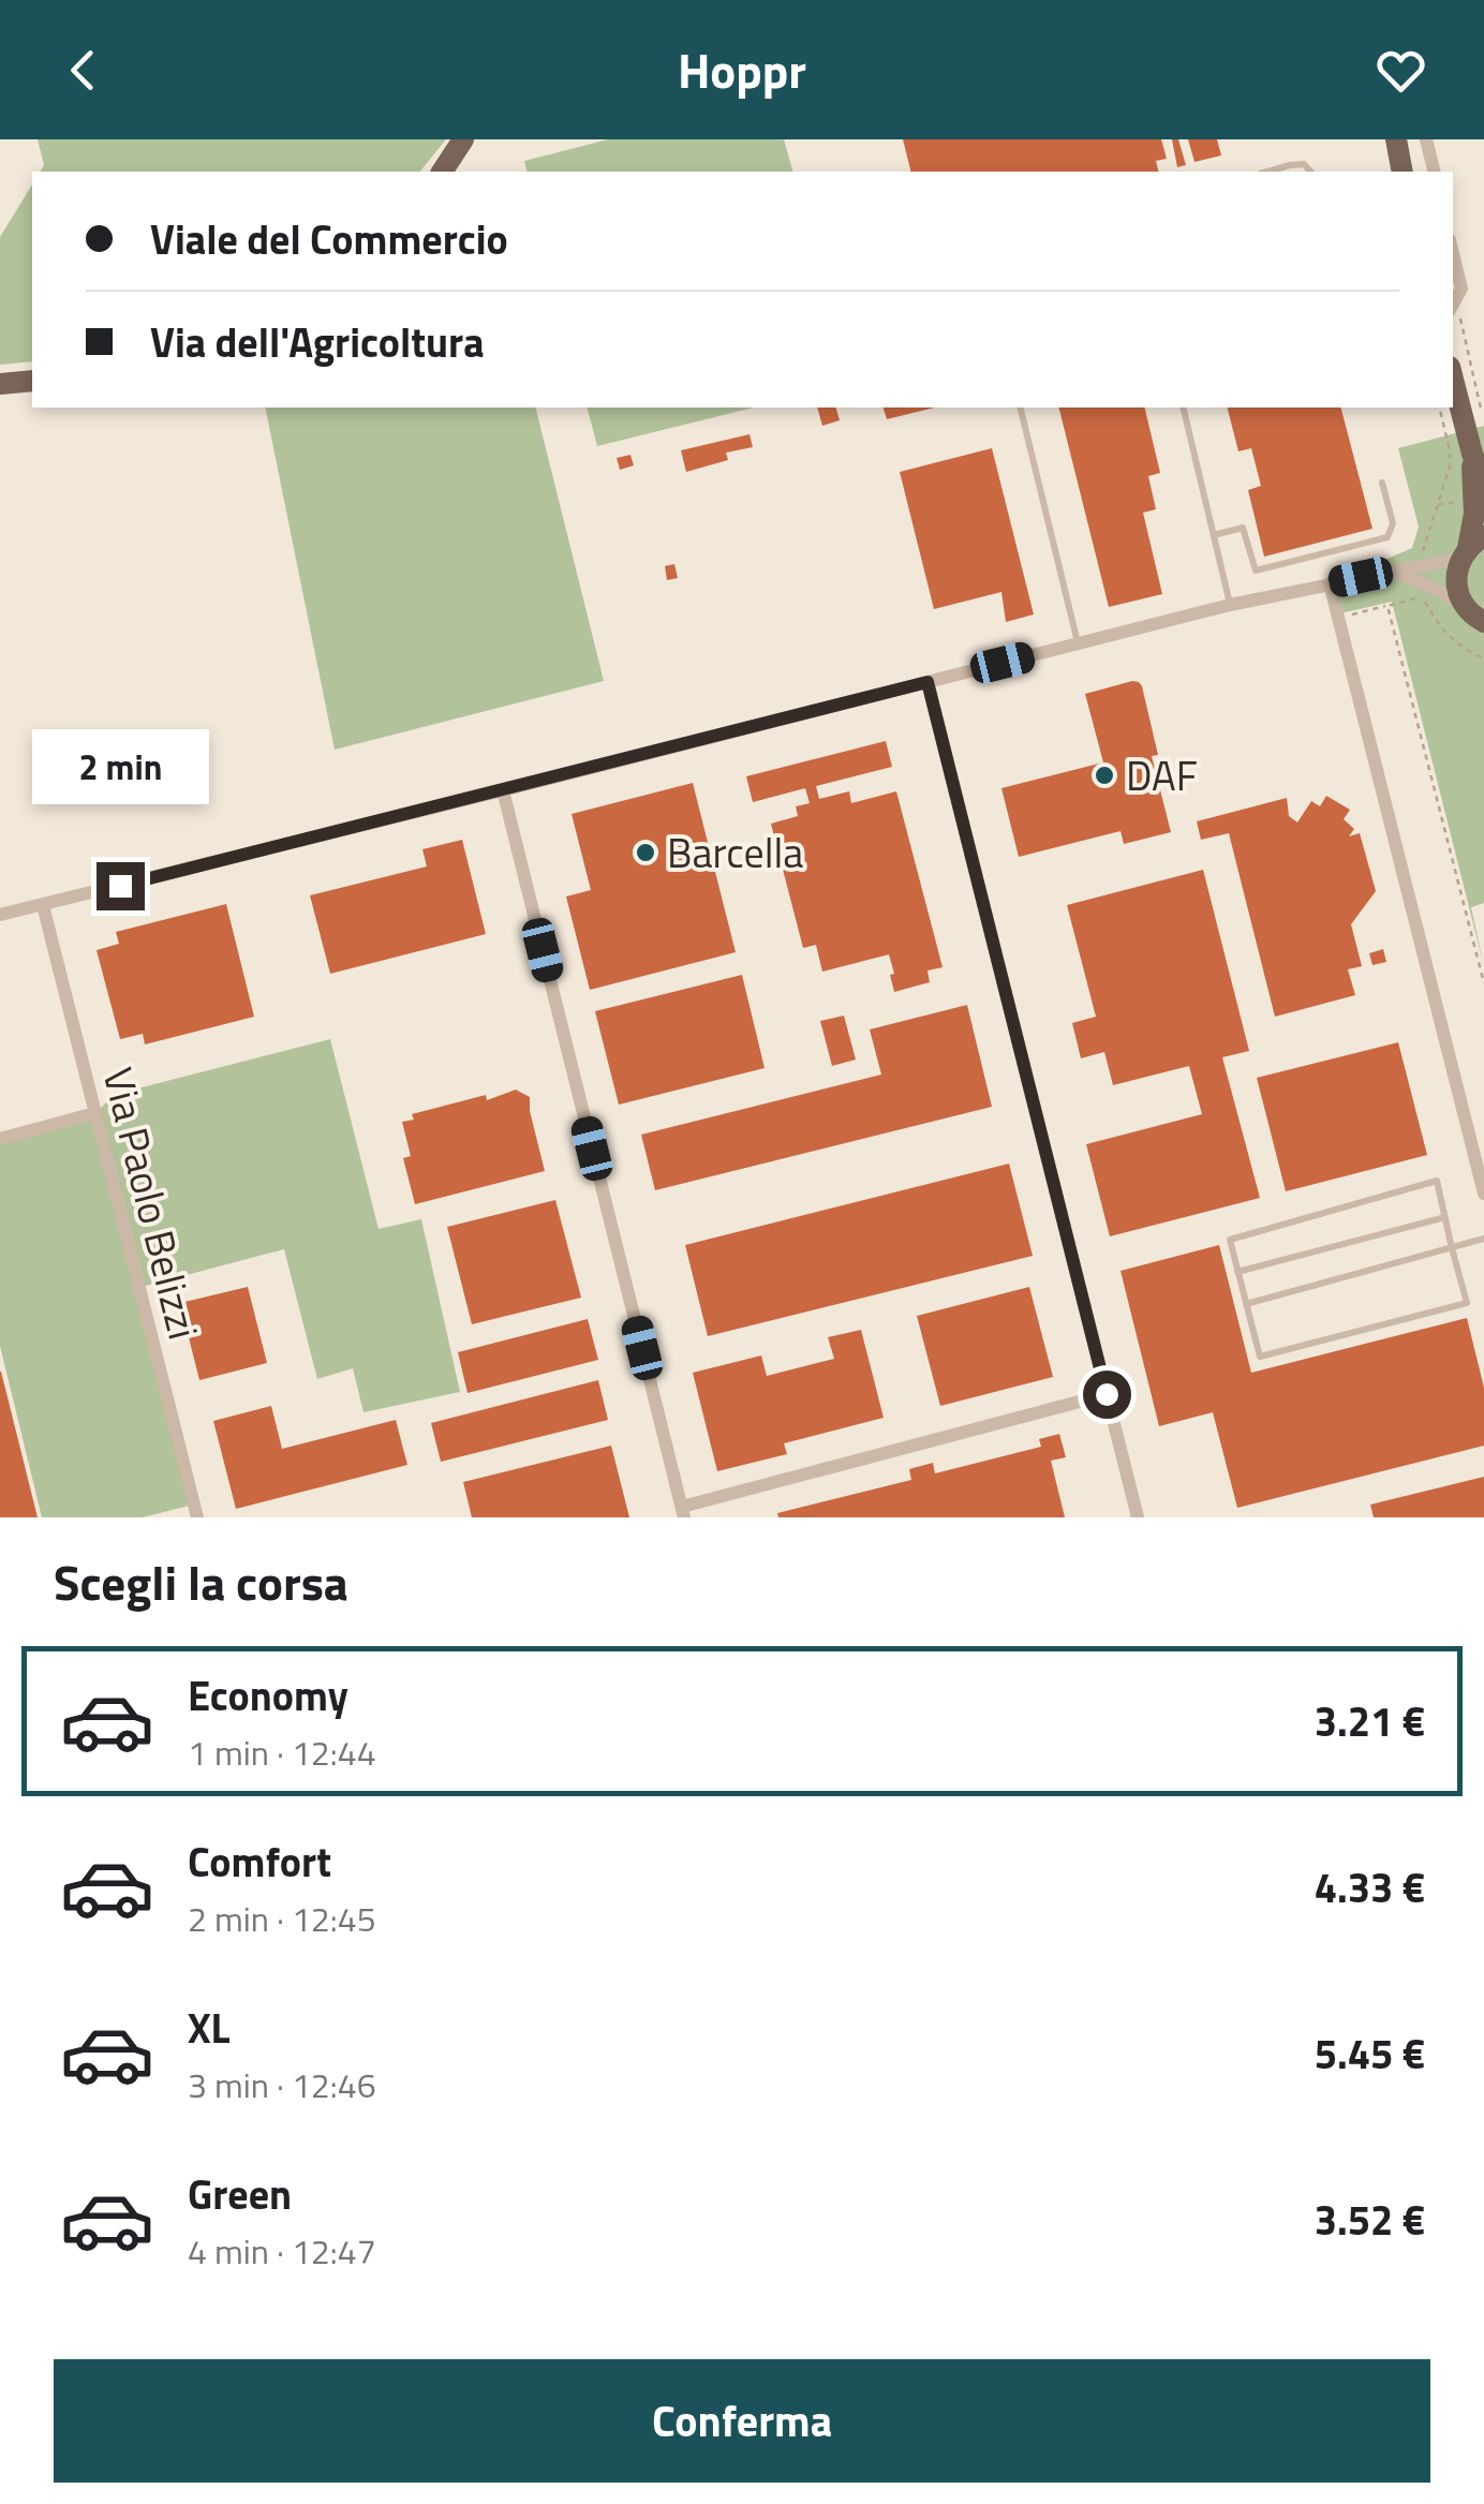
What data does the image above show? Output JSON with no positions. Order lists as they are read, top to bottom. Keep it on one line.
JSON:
{"streets":{"street":["Via Paolo Belizzi"]},"places":["DAF","Barcella"],"page":{"header":"Hoppr","banner":["Viale del Commercio","Via dell'Agricoltura"],"bubble":"2 min","heading":"Scegli la corsa","list":[{"name":"Economy","note":"1 min · 12:44","value":"3.21 €"},{"name":"Comfort","note":"2 min · 12:45","value":"4.33 €"},{"name":"XL","note":"3 min · 12:46","value":"5.45 €"},{"name":"Green","note":"4 min · 12:47","value":"3.52 €"}],"buttons":"Conferma"}}
